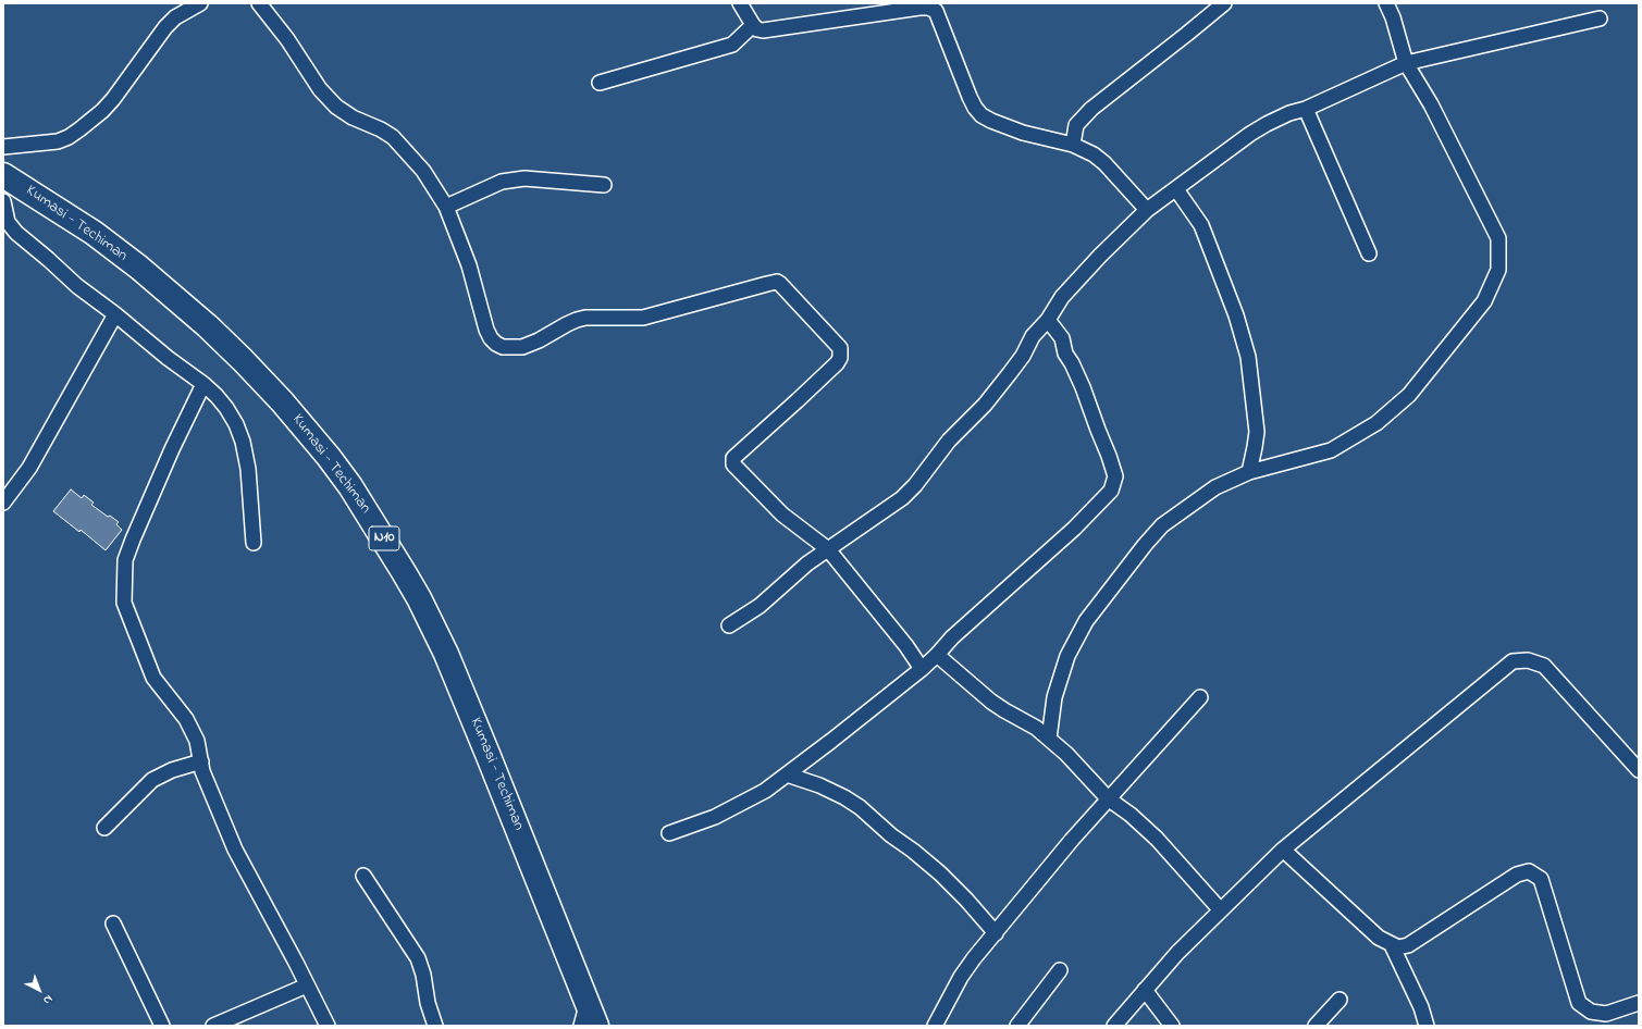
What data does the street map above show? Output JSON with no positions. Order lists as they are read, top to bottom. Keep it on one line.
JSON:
{"streets":{"highway":["Kumasi - Techiman","N10"]},"north":"bottom right"}
